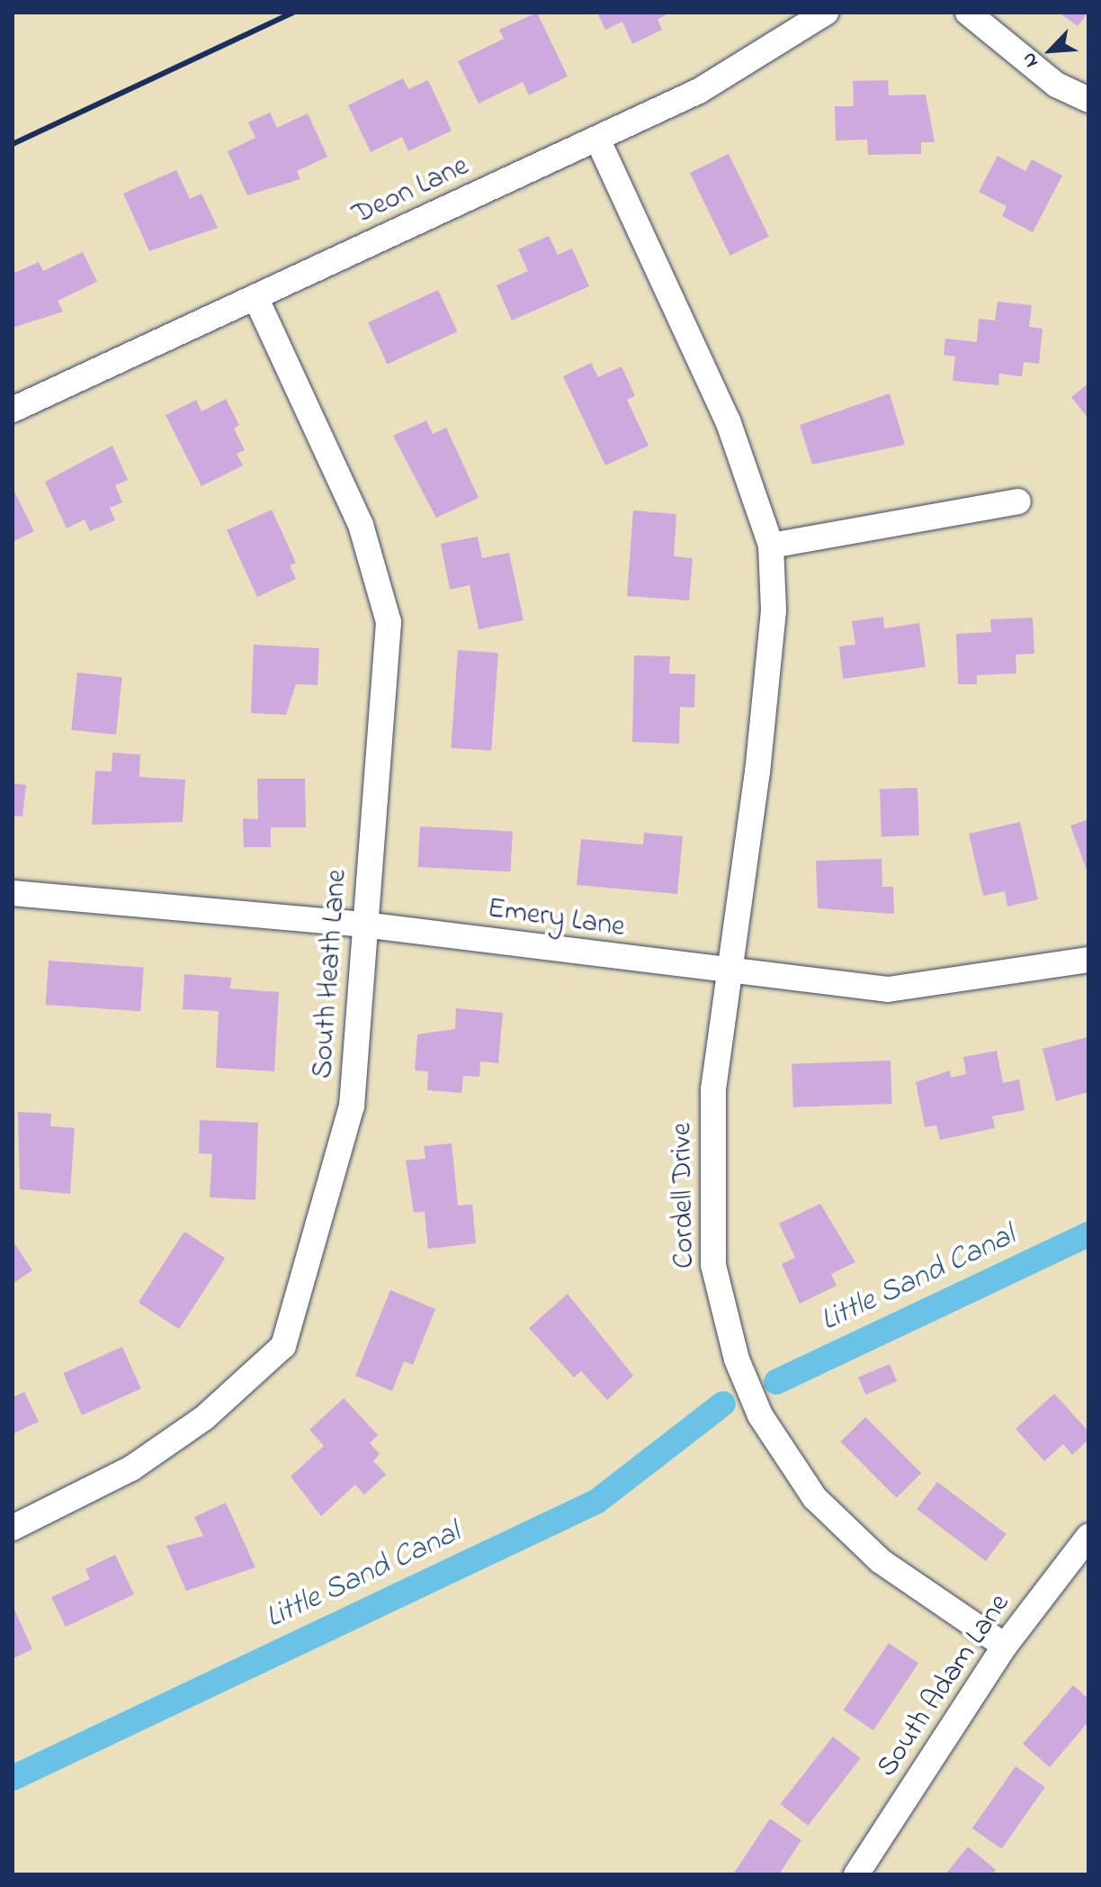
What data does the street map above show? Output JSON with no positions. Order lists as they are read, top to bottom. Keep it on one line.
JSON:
{"streets":{"street":["Deon Lane","Emery Lane","South Heath Lane","Cordell Drive","South Adam Lane"]},"crossings":[["Deon Lane","South Heath Lane"],["Deon Lane","Cordell Drive"],["Emery Lane","South Heath Lane"],["Emery Lane","Cordell Drive"],["Cordell Drive","South Adam Lane"]],"water":["Little Sand Canal"],"north":"bottom left"}
